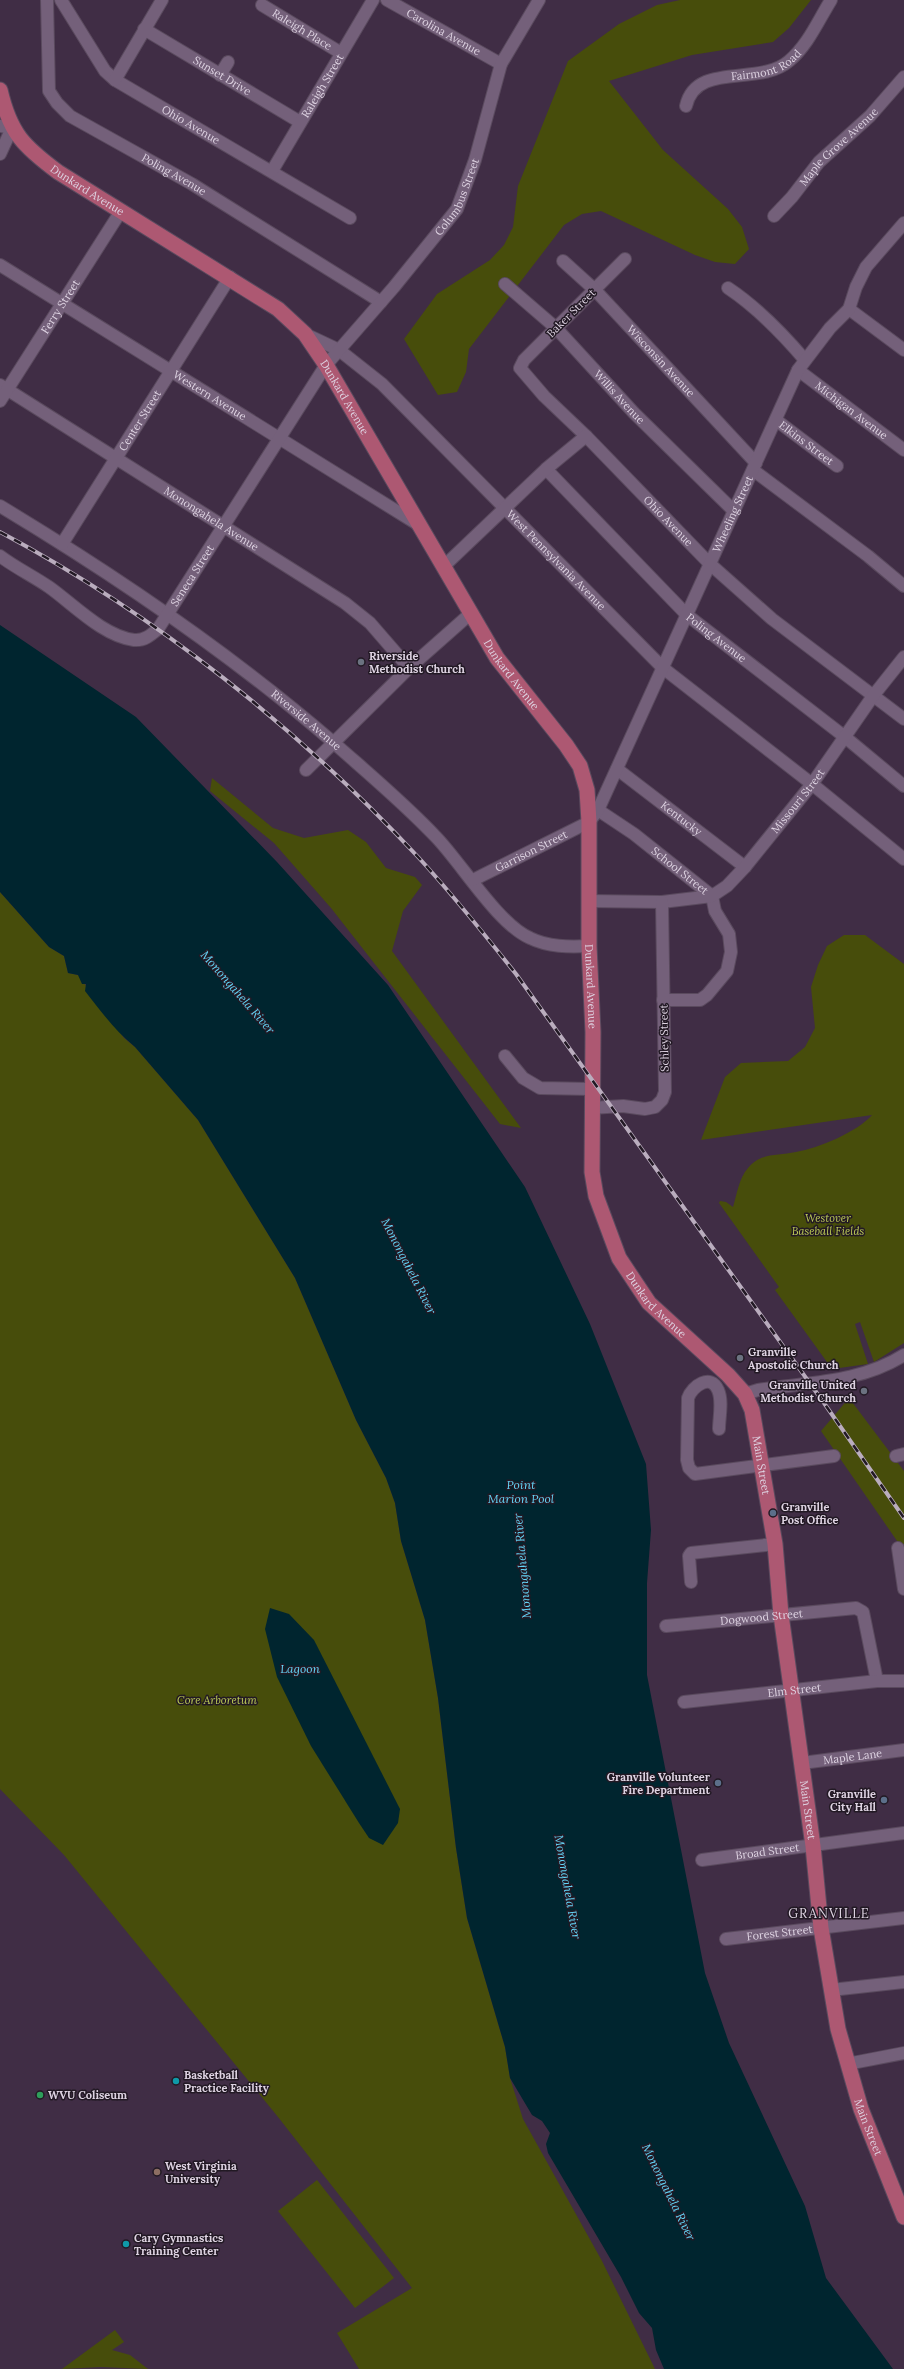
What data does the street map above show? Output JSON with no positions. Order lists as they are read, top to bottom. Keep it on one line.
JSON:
{"streets":{"main road":["Dunkard Avenue","Main Street"],"street":["Raleigh Place","Carolina Avenue","Fairmont Road","Sunset Drive","Raleigh Street","Ohio Avenue","Maple Grove Avenue","Poling Avenue","Columbus Street","Ferry Street","Baker Street","Wisconsin Avenue","Western Avenue","Willis Avenue","Michigan Avenue","Center Street","Elkins Street","Wheeling Street","Monongahela Avenue","West Pennsylvania Avenue","Seneca Street","Riverside Avenue","Missouri Street","Kentucky","Garrison Street","School Street","Schley Street","Dogwood Street","Elm Street","Maple Lane","Broad Street","Forest Street"]},"crossings":[["Raleigh Place","Raleigh Street"],["Carolina Avenue","Columbus Street"],["Sunset Drive","Raleigh Street"],["Raleigh Street","Ohio Avenue"],["Ohio Avenue","Baker Street"],["Ohio Avenue","Wheeling Street"],["Ohio Avenue","Missouri Street"],["Poling Avenue","Columbus Street"],["Poling Avenue","Wheeling Street"],["Poling Avenue","Missouri Street"],["Dunkard Avenue","Columbus Street"],["Dunkard Avenue","Ferry Street"],["Dunkard Avenue","Western Avenue"],["Dunkard Avenue","Center Street"],["Dunkard Avenue","Wheeling Street"],["Dunkard Avenue","West Pennsylvania Avenue"],["Dunkard Avenue","Seneca Street"],["Dunkard Avenue","Riverside Avenue"],["Dunkard Avenue","Missouri Street"],["Dunkard Avenue","Garrison Street"],["Dunkard Avenue","Schley Street"],["Dunkard Avenue","Main Street"],["Columbus Street","West Pennsylvania Avenue"],["Columbus Street","Seneca Street"],["Ferry Street","Western Avenue"],["Ferry Street","Monongahela Avenue"],["Baker Street","Wisconsin Avenue"],["Baker Street","Willis Avenue"],["Wisconsin Avenue","Wheeling Street"],["Western Avenue","Center Street"],["Western Avenue","Seneca Street"],["Willis Avenue","Wheeling Street"],["Michigan Avenue","Wheeling Street"],["Center Street","Monongahela Avenue"],["Center Street","Riverside Avenue"],["Elkins Street","Wheeling Street"],["Wheeling Street","West Pennsylvania Avenue"],["Wheeling Street","Kentucky"],["Wheeling Street","Garrison Street"],["Wheeling Street","School Street"],["Monongahela Avenue","Seneca Street"],["West Pennsylvania Avenue","Missouri Street"],["Seneca Street","Riverside Avenue"],["Riverside Avenue","Garrison Street"],["Missouri Street","Kentucky"],["Missouri Street","School Street"],["Missouri Street","Schley Street"],["School Street","Schley Street"],["Main Street","Dogwood Street"],["Main Street","Elm Street"],["Main Street","Maple Lane"],["Main Street","Broad Street"],["Main Street","Forest Street"],["Dogwood Street","Elm Street"]],"districts":["GRANVILLE"],"water":["Monongahela River","Point Marion Pool","Lagoon"],"parks":["Westover Baseball Fields","Core Arboretum"],"places":["Riverside Methodist Church","Granville Apostolic Church","Granville United Methodist Church","Granville Post Office","Granville Volunteer Fire Department","Granville City Hall","Basketball Practice Facility","WVU Coliseum","West Virginia University","Cary Gymnastics Training Center"]}
